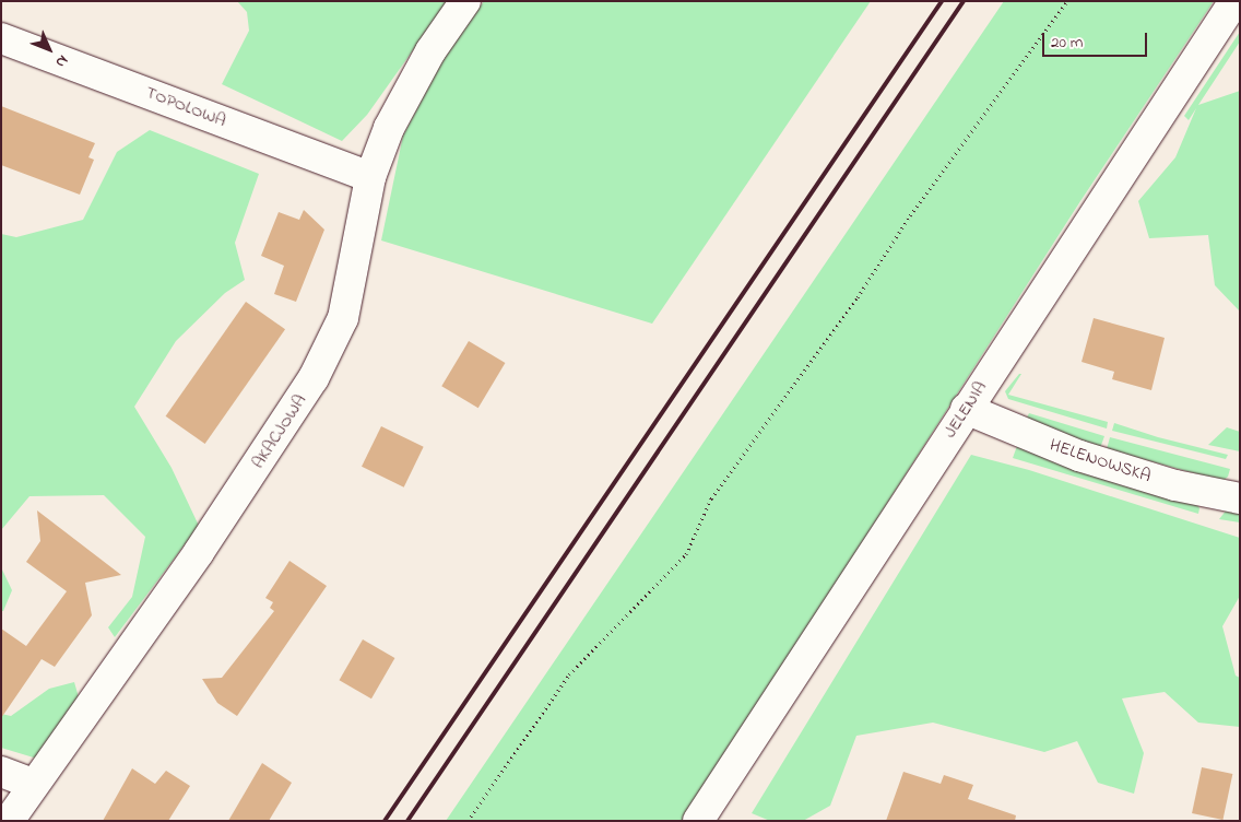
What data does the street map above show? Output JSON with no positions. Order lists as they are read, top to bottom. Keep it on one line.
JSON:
{"streets":{"street":["TOPOLOWA","JELENIA","AKACJOWA","HELENOWSKA"]},"crossings":[["TOPOLOWA","AKACJOWA"],["JELENIA","HELENOWSKA"]],"scale_bar":"20 m","north":"bottom right"}
